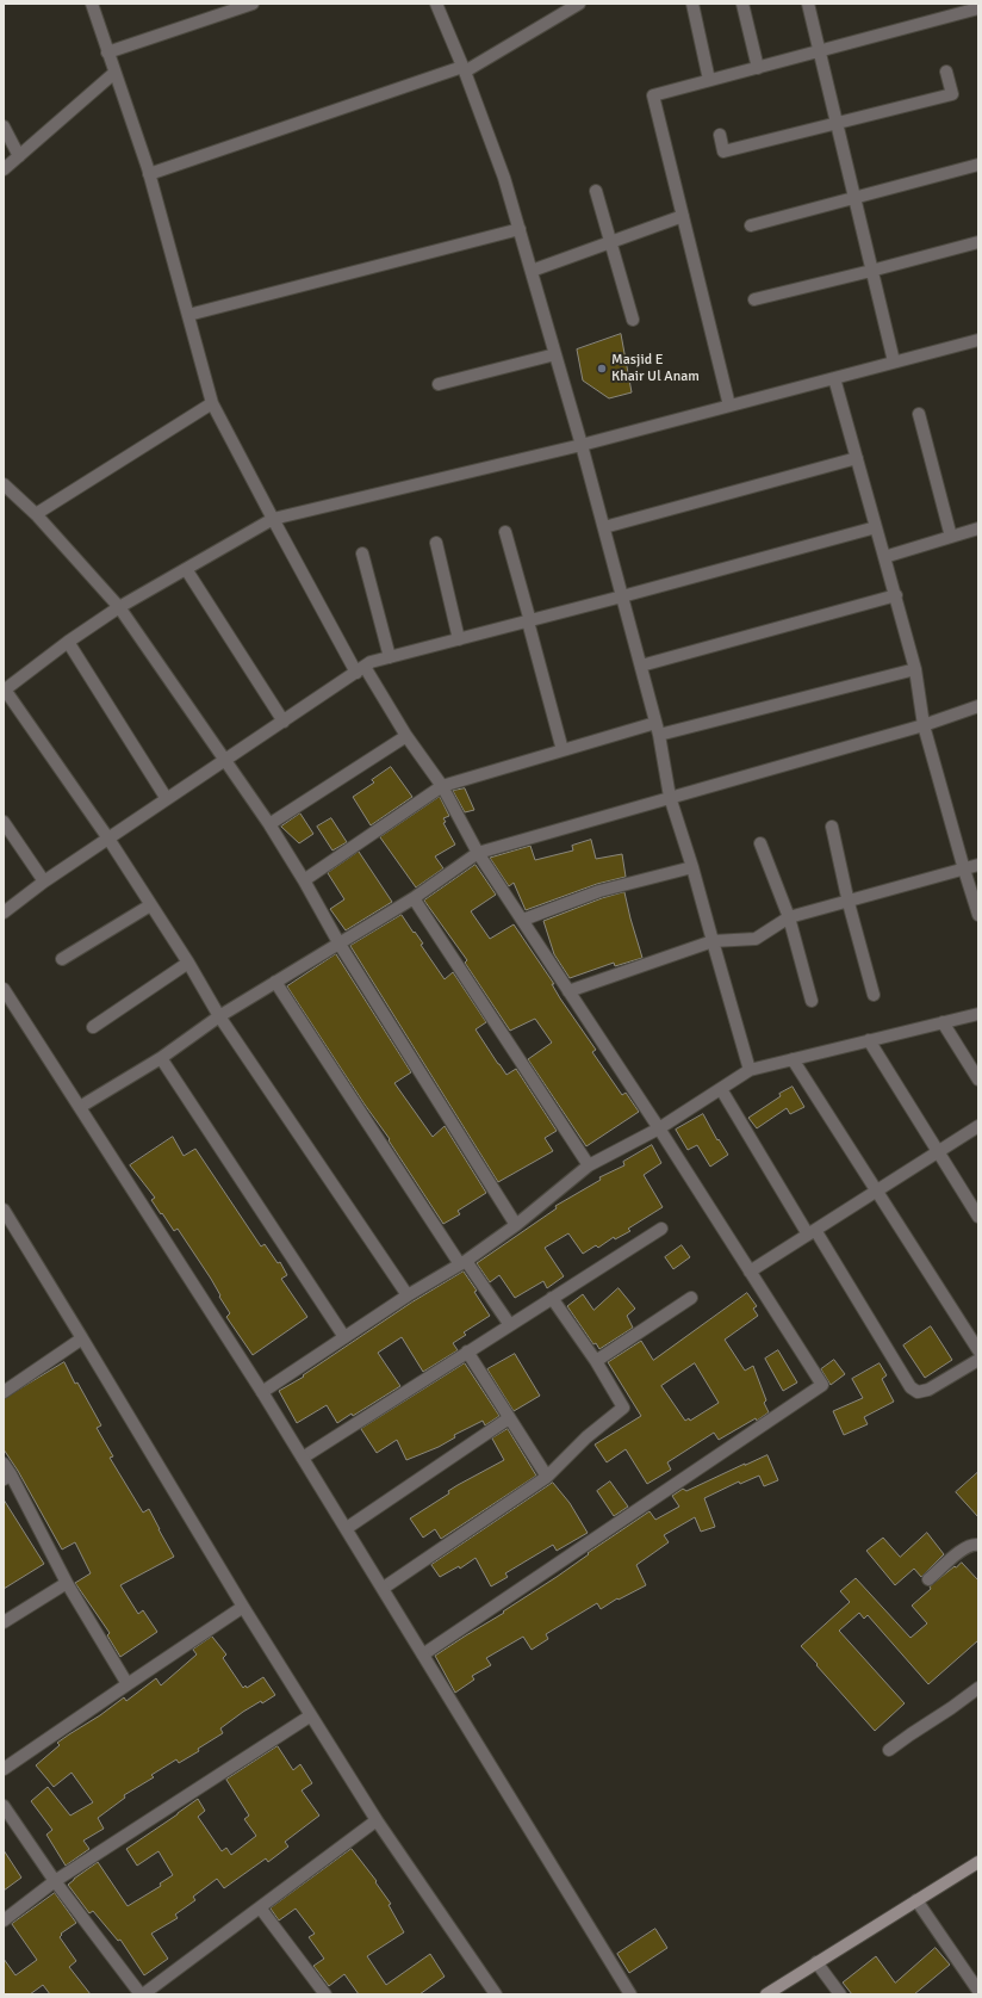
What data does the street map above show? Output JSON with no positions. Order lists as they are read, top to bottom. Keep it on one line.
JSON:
{"places":["Masjid E Khair Ul Anam"]}
